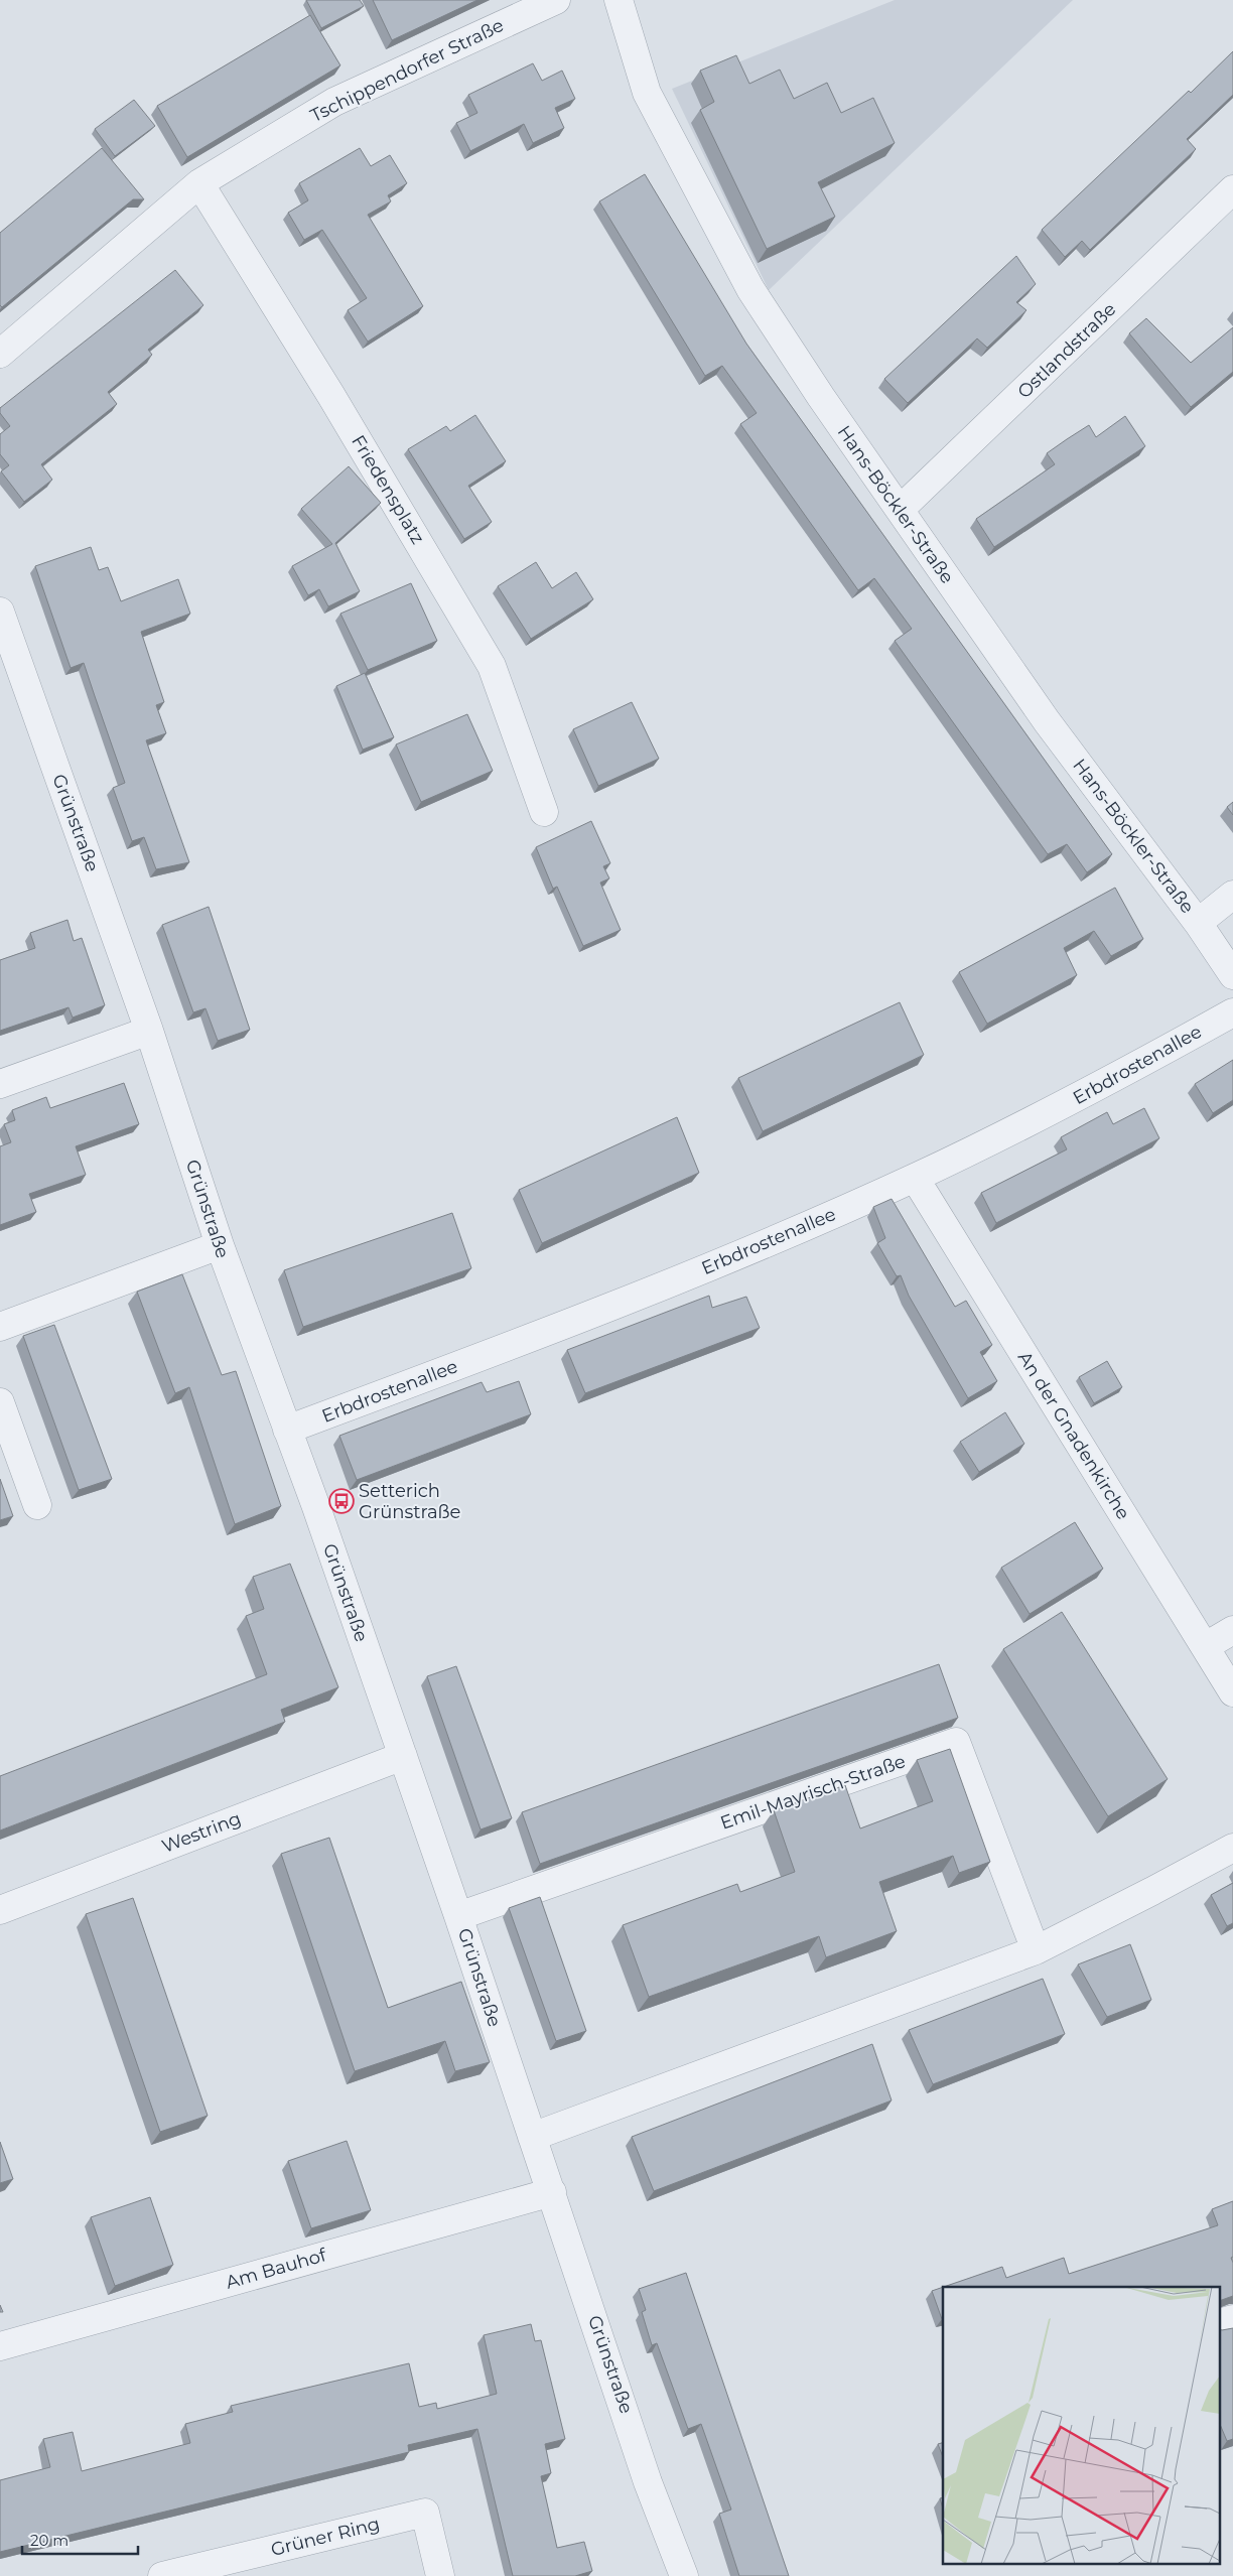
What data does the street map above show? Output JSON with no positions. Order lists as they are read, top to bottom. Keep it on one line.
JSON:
{"streets":{"street":["Tschippendorfer Straße","Ostlandstraße","Friedensplatz","Hans-Böckler-Straße","Grünstraße","Erbdrostenallee","An der Gnadenkirche","Emil-Mayrisch-Straße","Westring","Am Bauhof","Grüner Ring"]},"crossings":[["Tschippendorfer Straße","Friedensplatz"],["Ostlandstraße","Hans-Böckler-Straße"],["Grünstraße","Erbdrostenallee"],["Grünstraße","Emil-Mayrisch-Straße"],["Grünstraße","Westring"],["Grünstraße","Am Bauhof"],["Erbdrostenallee","An der Gnadenkirche"]],"places":{"bus stop":["Setterich Grünstraße"]},"scale_bar":"20 m"}
